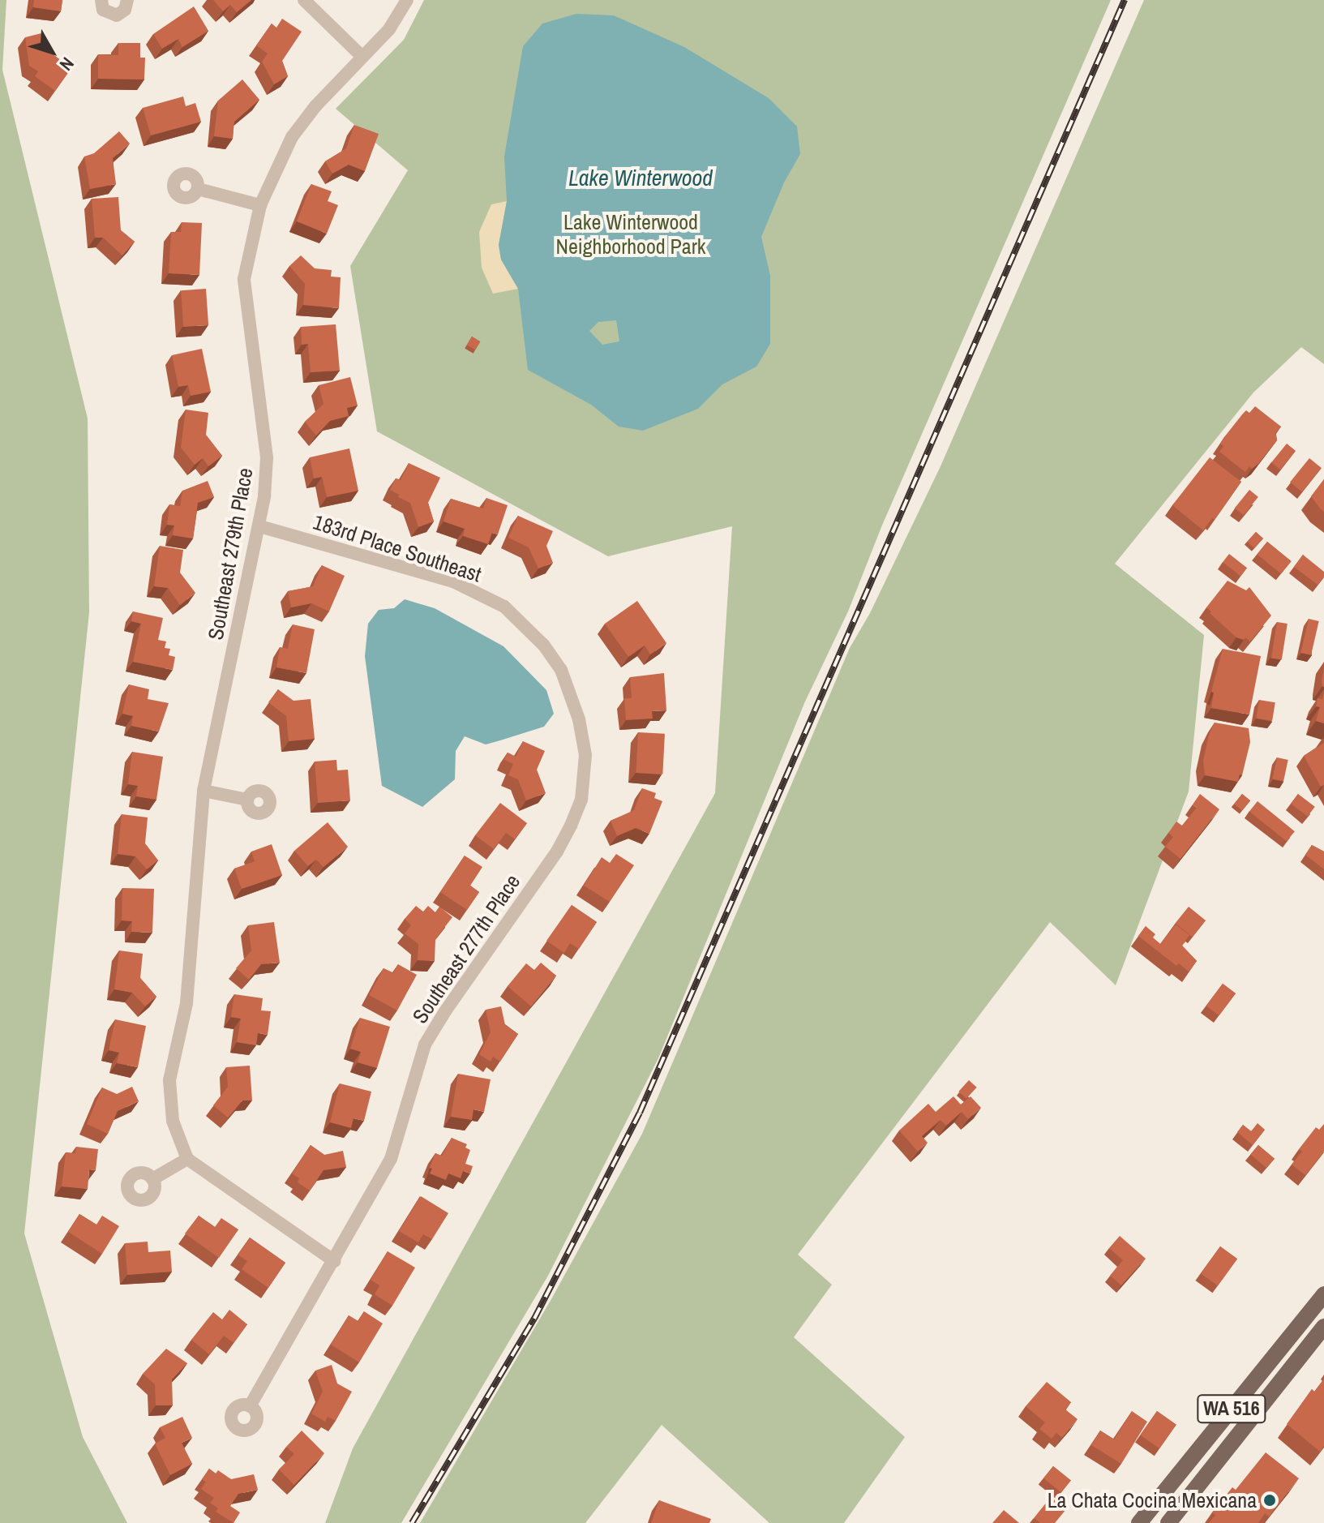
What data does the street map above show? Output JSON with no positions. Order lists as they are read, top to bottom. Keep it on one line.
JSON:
{"streets":{"main road":["WA 516"],"street":["183rd Place Southeast","Southeast 279th Place","Southeast 277th Place"]},"crossings":[["183rd Place Southeast","Southeast 279th Place"],["183rd Place Southeast","Southeast 277th Place"]],"water":["Lake Winterwood"],"parks":["Lake Winterwood Neighborhood Park"],"places":["La Chata Cocina Mexicana"],"north":"bottom right"}
